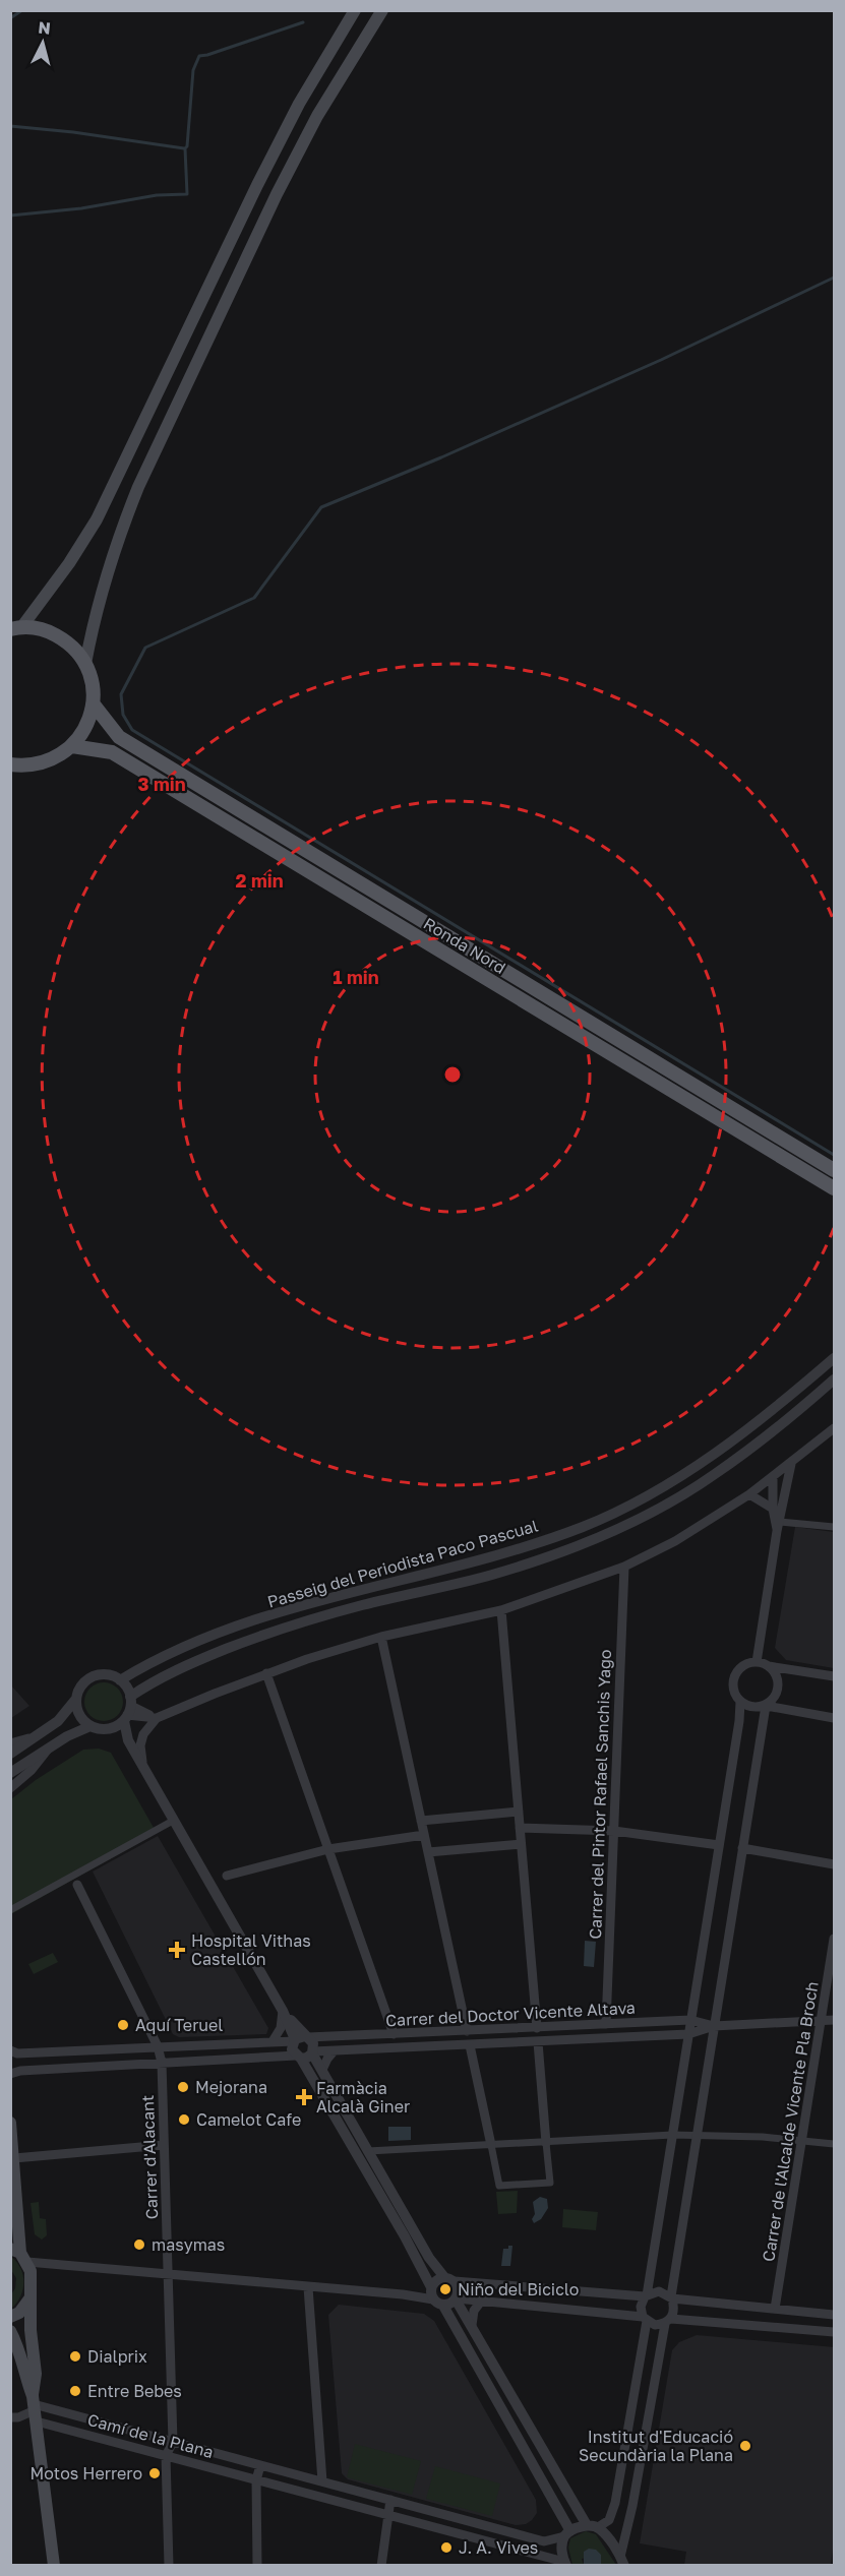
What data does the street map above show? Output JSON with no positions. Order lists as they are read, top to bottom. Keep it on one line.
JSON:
{"streets":{"main road":["Ronda Nord"],"street":["Passeig del Periodista Paco Pascual","Carrer del Pintor Rafael Sanchis Yago","Carrer del Doctor Vicente Altava","Carrer de l'Alcalde Vicente Pla Broch","Carrer d'Alacant","Camí de la Plana"]},"crossings":[["Carrer del Pintor Rafael Sanchis Yago","Carrer del Doctor Vicente Altava"],["Carrer del Doctor Vicente Altava","Carrer de l'Alcalde Vicente Pla Broch"],["Carrer del Doctor Vicente Altava","Carrer d'Alacant"],["Carrer d'Alacant","Camí de la Plana"]],"places":{"health":["Hospital Vithas Castellón","Farmàcia Alcalà Giner"],"other":["Aquí Teruel","Mejorana","Camelot Cafe","masymas","Niño del Biciclo","Dialprix","Entre Bebes","Institut d'Educació Secundària la Plana","Motos Herrero","J. A. Vives"]},"north":"top","rings":["3 min","2 min","1 min"]}
